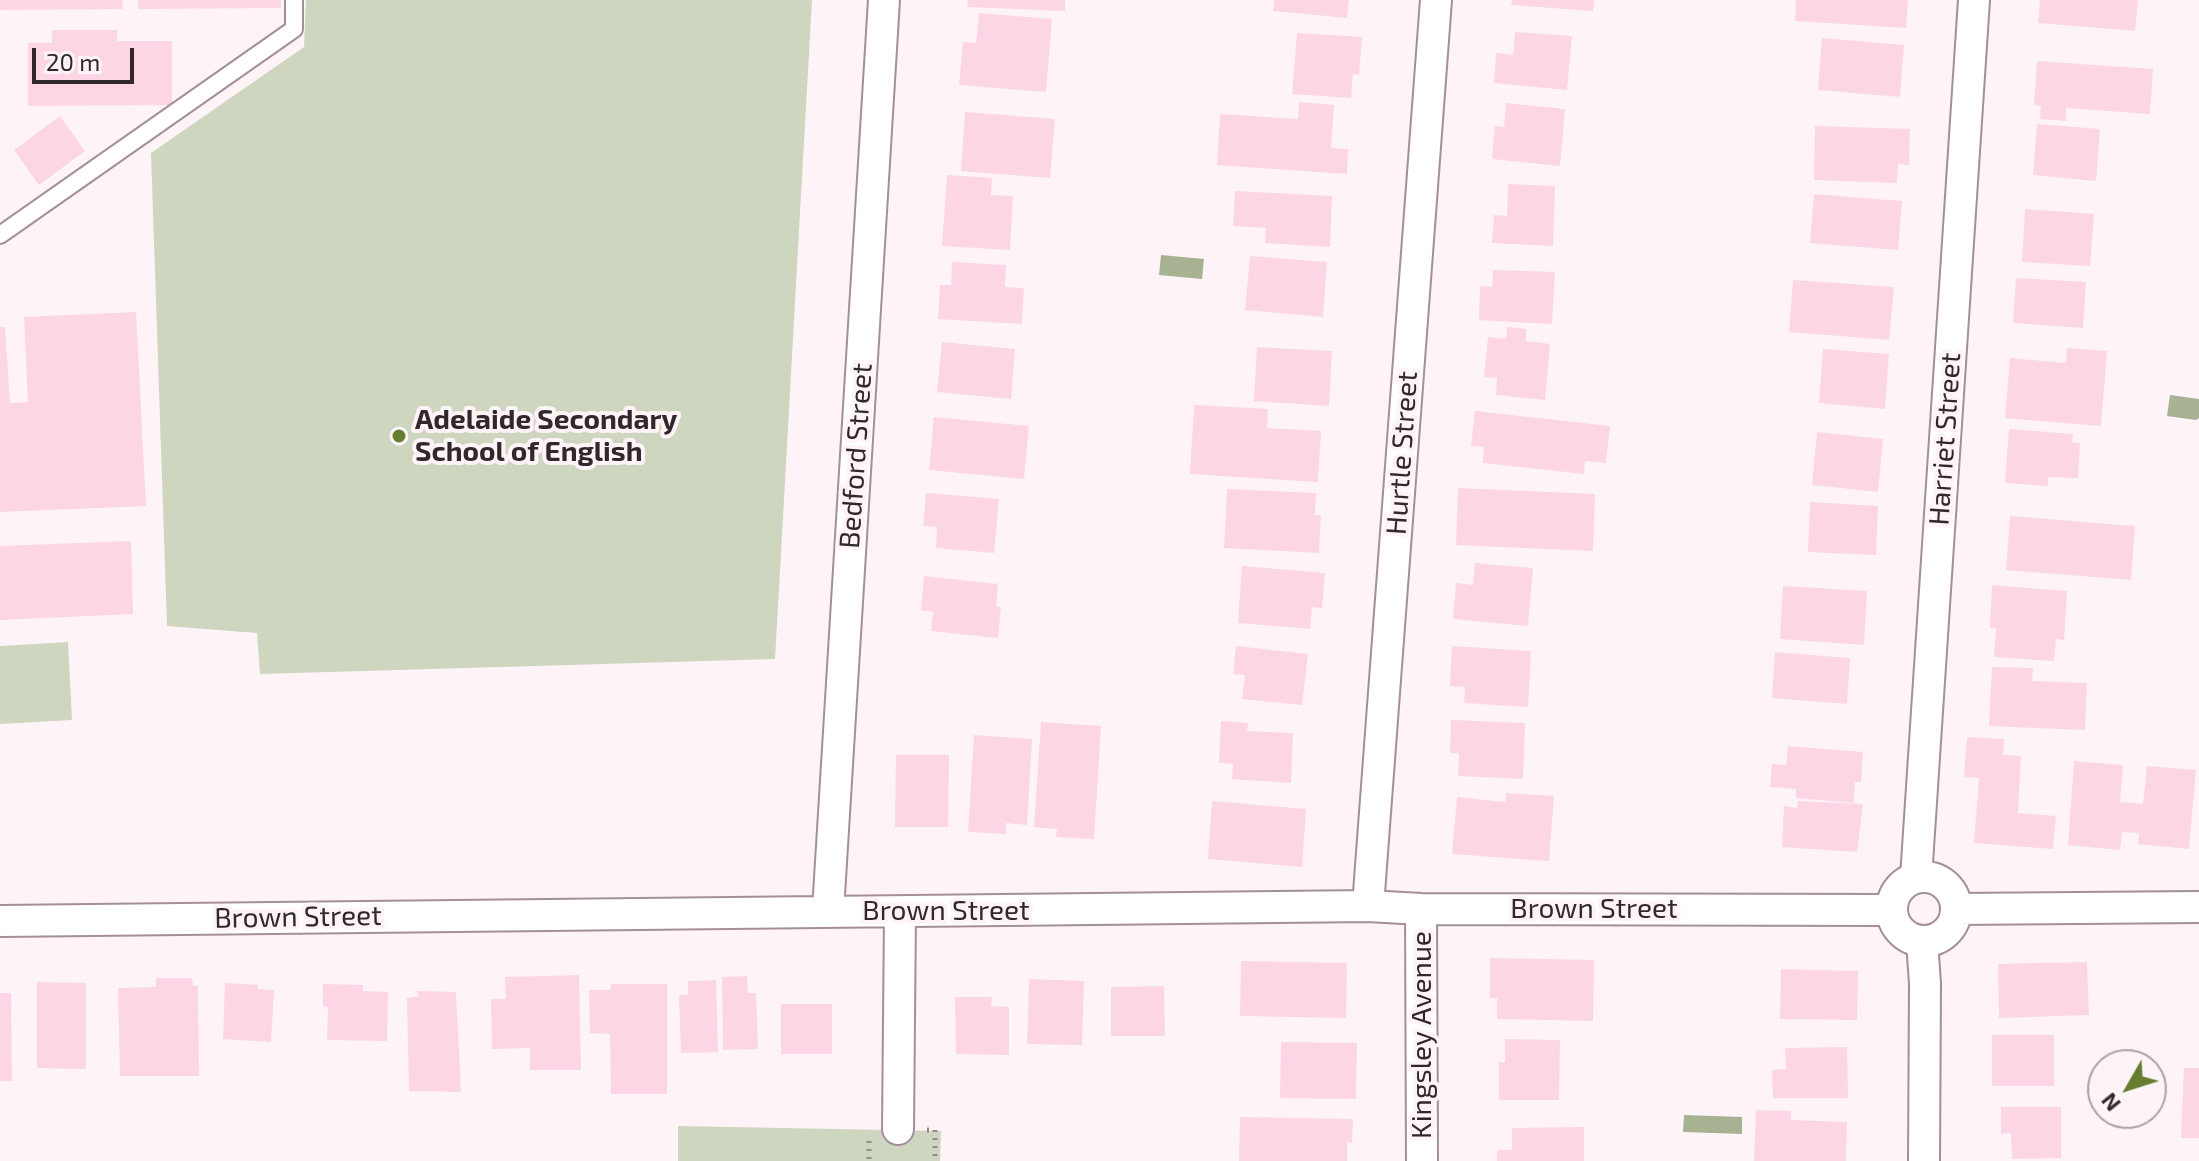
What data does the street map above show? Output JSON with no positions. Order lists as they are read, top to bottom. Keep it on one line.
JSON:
{"streets":{"street":["Harriet Street","Hurtle Street","Bedford Street","Brown Street","Kingsley Avenue"]},"crossings":[["Harriet Street","Brown Street"],["Hurtle Street","Brown Street"],["Bedford Street","Brown Street"],["Brown Street","Kingsley Avenue"]],"places":["Adelaide Secondary School of English"],"scale_bar":"20 m","north":"bottom left"}
